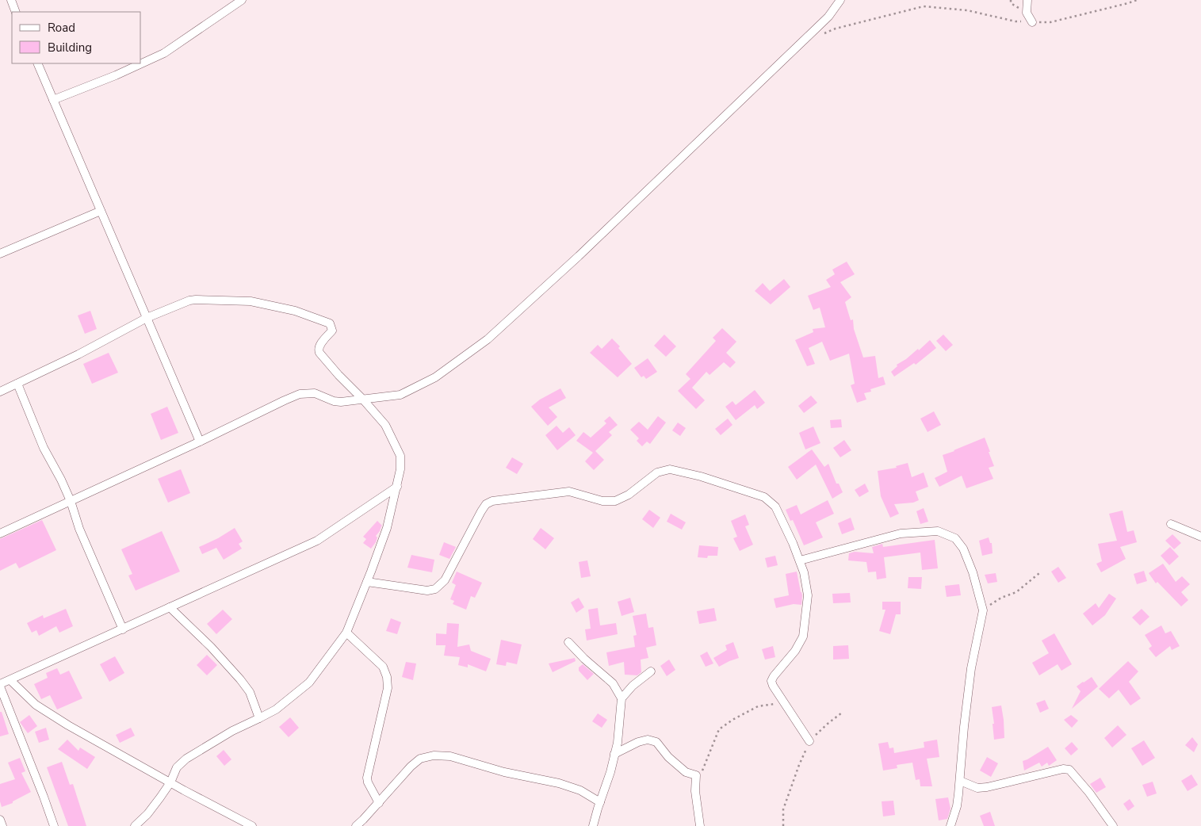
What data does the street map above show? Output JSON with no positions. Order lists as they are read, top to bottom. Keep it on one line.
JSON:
{"legend":["Road","Building"]}
